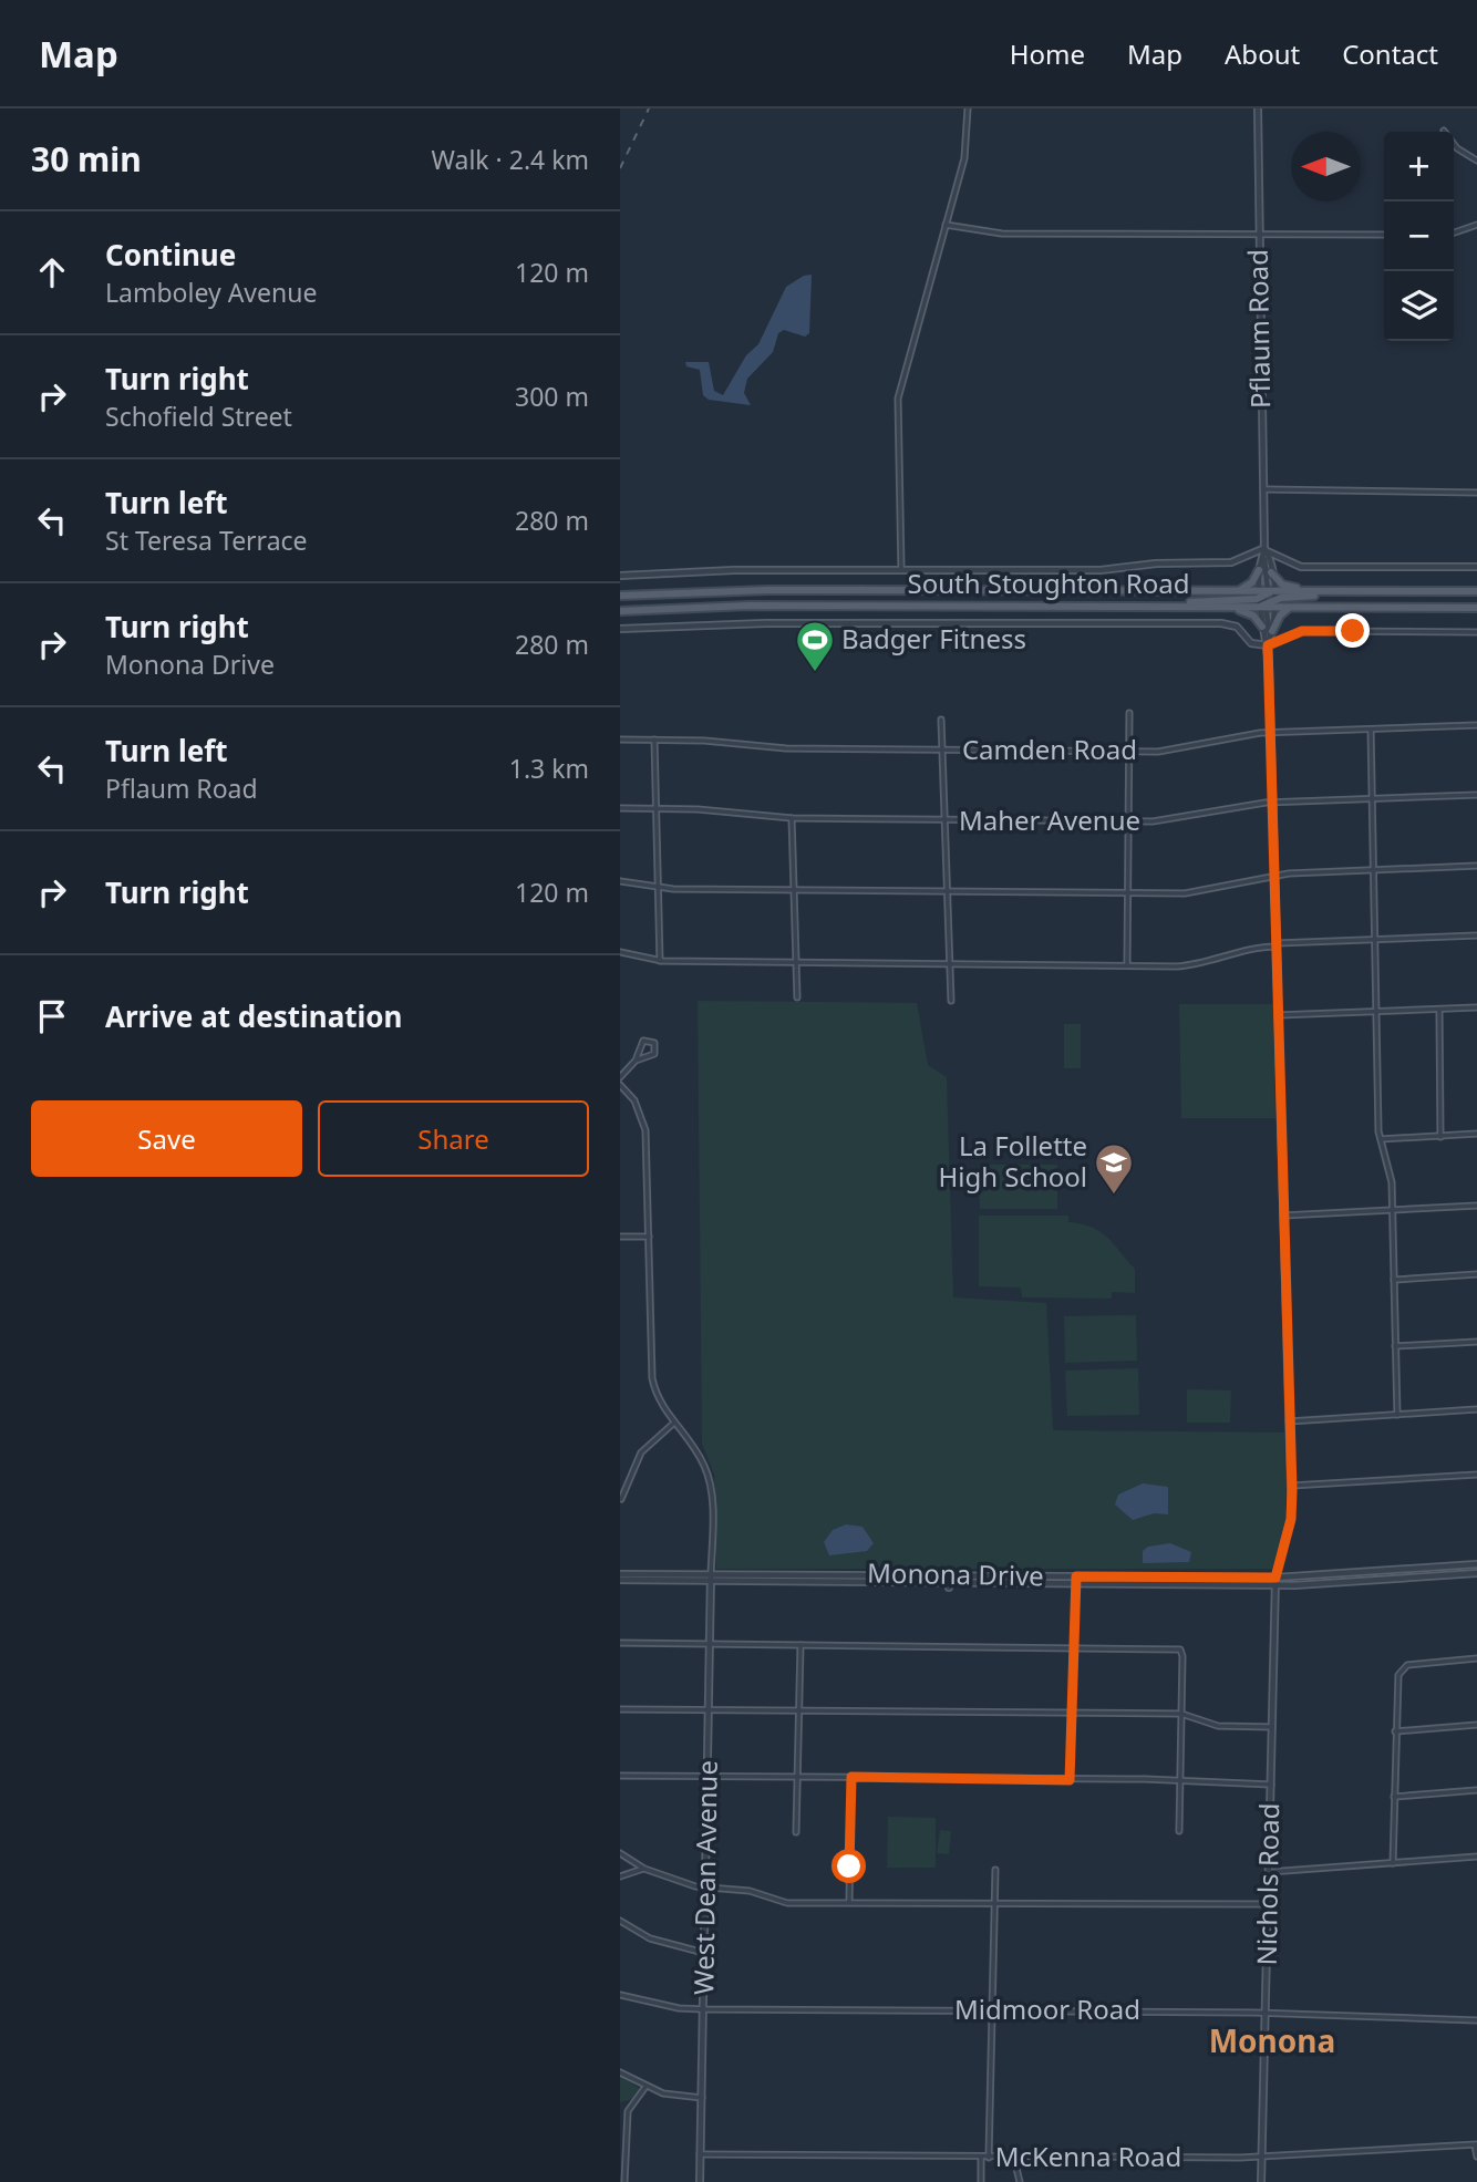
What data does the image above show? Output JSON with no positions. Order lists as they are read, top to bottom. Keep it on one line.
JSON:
{"streets":{"main road":["South Stoughton Road"],"street":["Pflaum Road","Camden Road","Maher Avenue","Monona Drive","West Dean Avenue","Nichols Road","Midmoor Road","McKenna Road"]},"crossings":[["Pflaum Road","South Stoughton Road"],["Pflaum Road","Camden Road"],["Pflaum Road","Maher Avenue"],["Pflaum Road","Monona Drive"],["Pflaum Road","Nichols Road"],["Monona Drive","West Dean Avenue"],["Monona Drive","Nichols Road"],["West Dean Avenue","Midmoor Road"],["West Dean Avenue","McKenna Road"],["Nichols Road","Midmoor Road"],["Nichols Road","McKenna Road"]],"districts":["Monona"],"places":{"sports":["Badger Fitness"],"school or university":["La Follette High School"]},"north":"left","page":{"header":"Map","nav":["Home","Map","About","Contact"],"heading":["30 min","Walk · 2.4 km"],"map_buttons":["+","−"],"list":[["Continue","Lamboley Avenue","120 m"],["Turn right","Schofield Street","300 m"],["Turn left","St Teresa Terrace","280 m"],["Turn right","Monona Drive","280 m"],["Turn left","Pflaum Road","1.3 km"],["Turn right","120 m"],"Arrive at destination"],"buttons":["Save","Share"]}}
